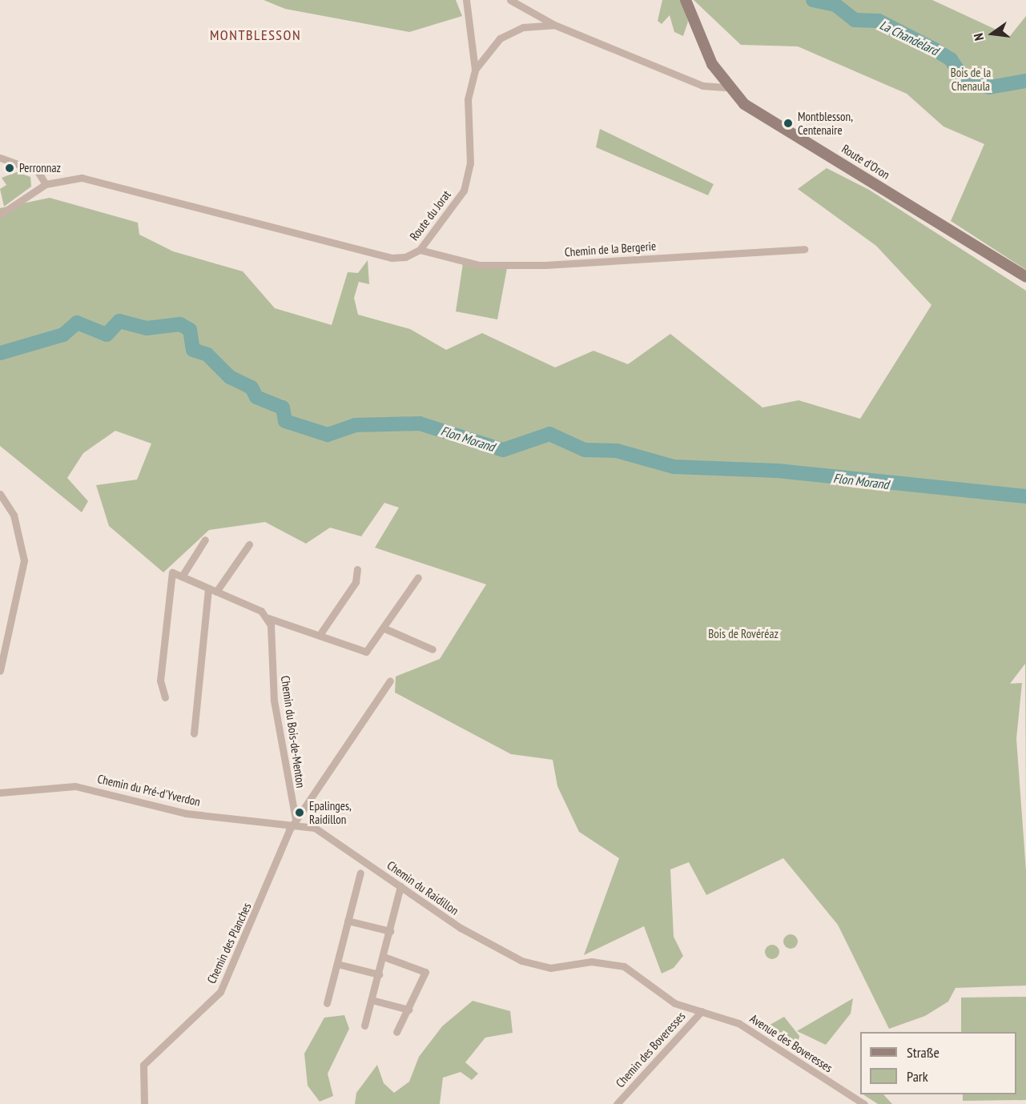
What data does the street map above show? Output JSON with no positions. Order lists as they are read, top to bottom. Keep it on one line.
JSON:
{"streets":{"main road":["Route d'Oron"],"street":["Route du Jorat","Chemin de la Bergerie","Chemin du Bois-de-Menton","Chemin du Pré-d'Yverdon","Chemin du Raidillon","Chemin des Planches","Avenue des Boveresses","Chemin des Boveresses"]},"crossings":[["Route d'Oron","Route du Jorat"],["Route du Jorat","Chemin de la Bergerie"],["Chemin du Bois-de-Menton","Chemin du Pré-d'Yverdon"],["Chemin du Bois-de-Menton","Chemin du Raidillon"],["Chemin du Bois-de-Menton","Chemin des Planches"],["Chemin du Pré-d'Yverdon","Chemin du Raidillon"],["Chemin du Pré-d'Yverdon","Chemin des Planches"],["Chemin du Raidillon","Chemin des Planches"],["Chemin du Raidillon","Avenue des Boveresses"],["Chemin du Raidillon","Chemin des Boveresses"],["Avenue des Boveresses","Chemin des Boveresses"]],"districts":["MONTBLESSON"],"water":["La Chandelard","Flon Morand"],"parks":["Bois de la Chenaula","Bois de Rovéréaz"],"places":["Montblesson, Centenaire","Perronnaz","Epalinges, Raidillon"],"legend":["Straße","Park"],"north":"left"}
